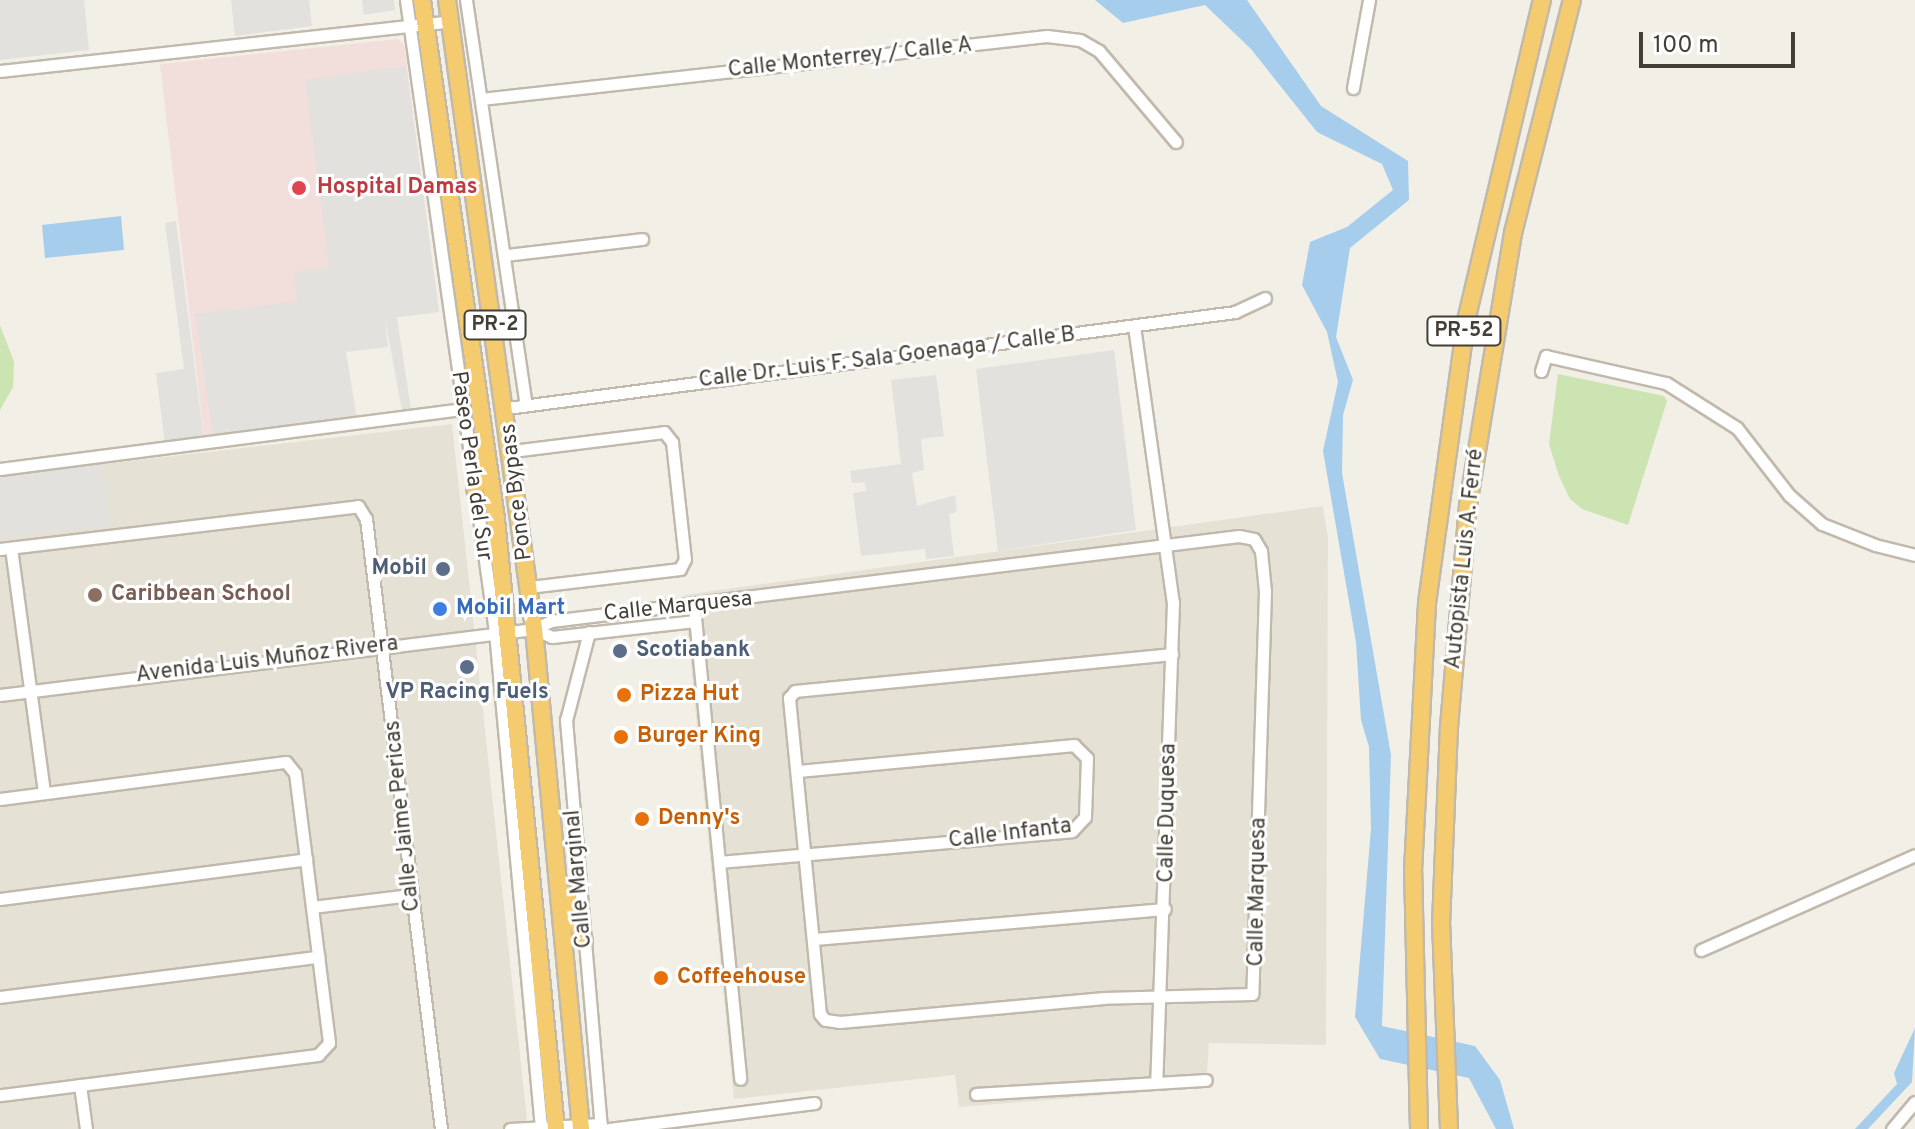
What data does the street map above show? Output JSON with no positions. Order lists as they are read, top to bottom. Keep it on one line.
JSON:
{"streets":{"highway":["PR-2","PR-52","Ponce Bypass","Autopista Luis A. Ferré"],"street":["Calle Monterrey / Calle A","Calle Dr. Luis F. Sala Goenaga / Calle B","Paseo Perla del Sur","Calle Marquesa","Avenida Luis Muñoz Rivera","Calle Duquesa","Calle Jaime Pericas","Calle Infanta","Calle Marginal"]},"crossings":[["Calle Dr. Luis F. Sala Goenaga / Calle B","Ponce Bypass"],["Calle Dr. Luis F. Sala Goenaga / Calle B","Calle Duquesa"],["Paseo Perla del Sur","Ponce Bypass"],["Paseo Perla del Sur","Avenida Luis Muñoz Rivera"],["Ponce Bypass","Calle Marquesa"],["Ponce Bypass","Avenida Luis Muñoz Rivera"],["Calle Marquesa","Avenida Luis Muñoz Rivera"],["Calle Marquesa","Calle Duquesa"],["Calle Marquesa","Calle Infanta"],["Calle Marquesa","Calle Marginal"],["Avenida Luis Muñoz Rivera","Calle Jaime Pericas"]],"places":["Hospital Damas","Mobil","Caribbean School","Mobil Mart","Scotiabank","VP Racing Fuels","Pizza Hut","Burger King","Denny's","Coffeehouse"],"scale_bar":"100 m"}
